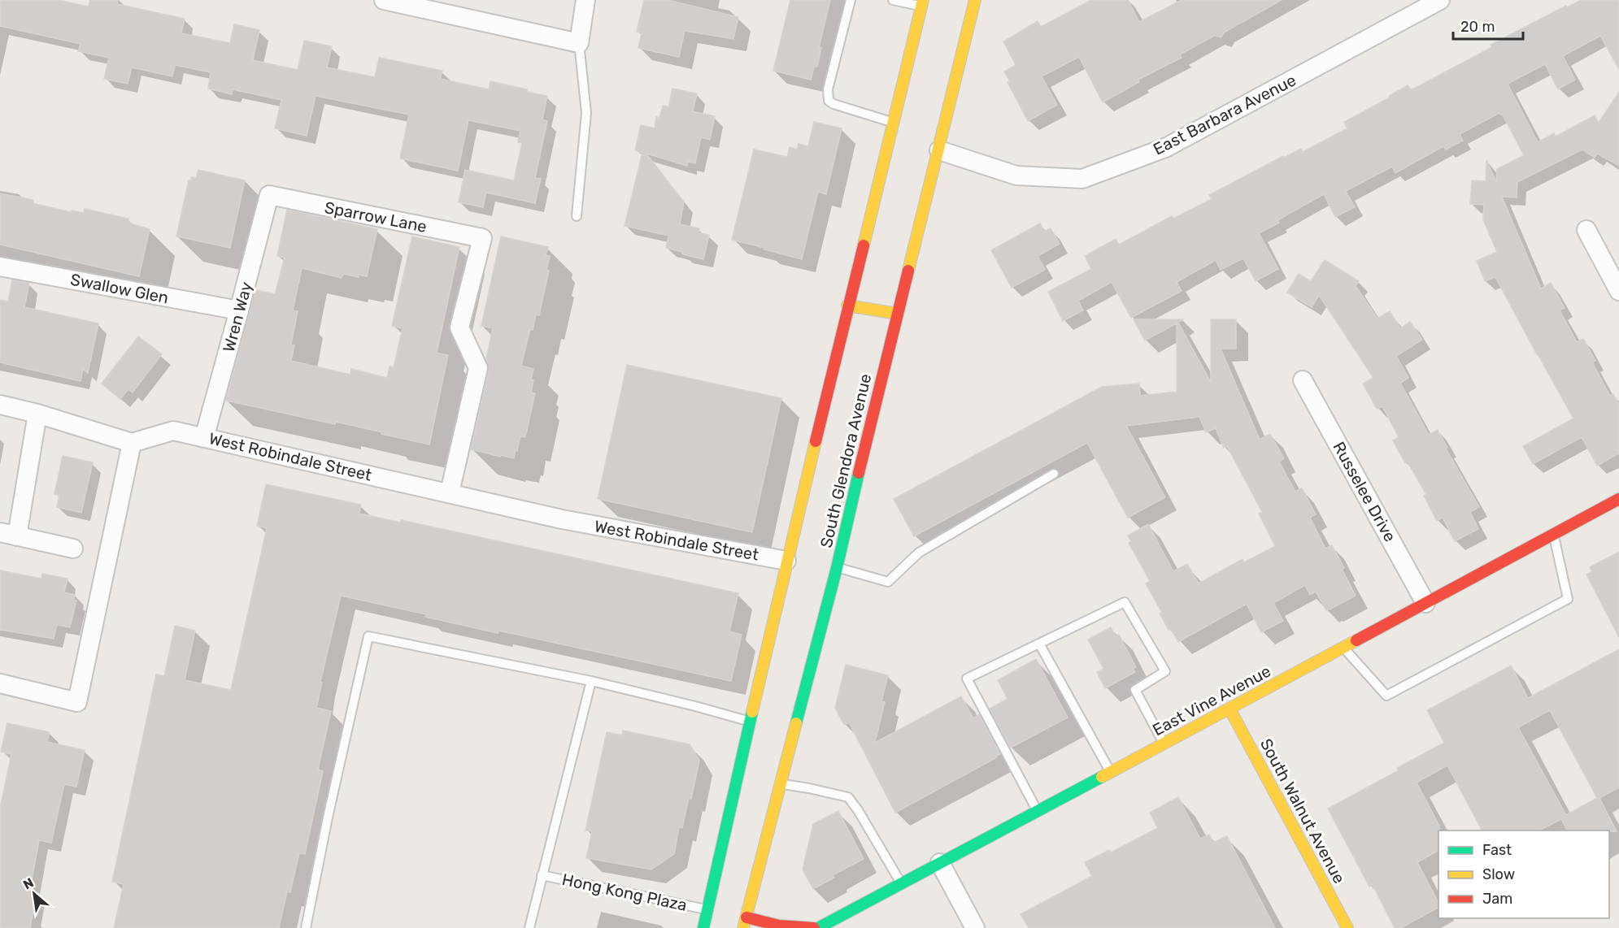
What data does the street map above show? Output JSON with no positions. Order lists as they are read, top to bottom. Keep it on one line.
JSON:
{"streets":{"main road":["South Glendora Avenue","East Vine Avenue","South Walnut Avenue"],"street":["East Barbara Avenue","Sparrow Lane","Swallow Glen","Wren Way","West Robindale Street","Russelee Drive"],"lane":["Hong Kong Plaza"]},"crossings":[["East Barbara Avenue","South Glendora Avenue"],["Sparrow Lane","Wren Way"],["Sparrow Lane","West Robindale Street"],["Swallow Glen","Wren Way"],["Wren Way","West Robindale Street"],["West Robindale Street","South Glendora Avenue"],["South Glendora Avenue","Hong Kong Plaza"],["Russelee Drive","East Vine Avenue"],["East Vine Avenue","South Walnut Avenue"]],"legend":["Fast","Slow","Jam"],"scale_bar":"20 m","north":"top left"}
